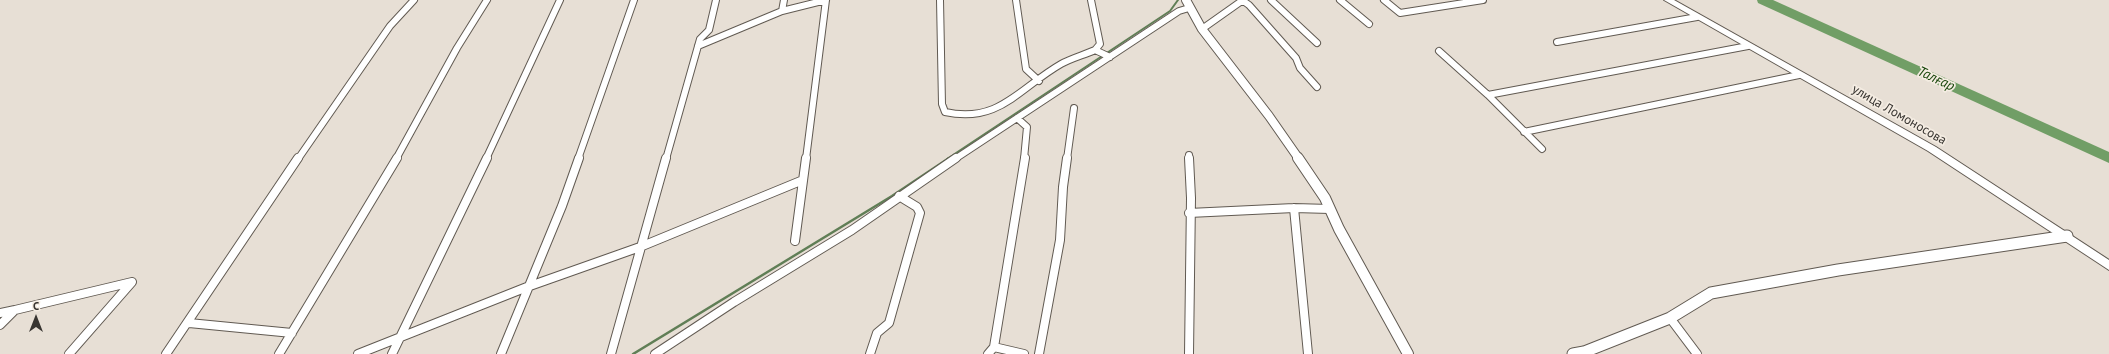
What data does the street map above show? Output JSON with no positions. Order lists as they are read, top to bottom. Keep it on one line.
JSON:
{"streets":{"main road":["улица Ломоносова"]},"water":["Талғар"],"north":"top"}
